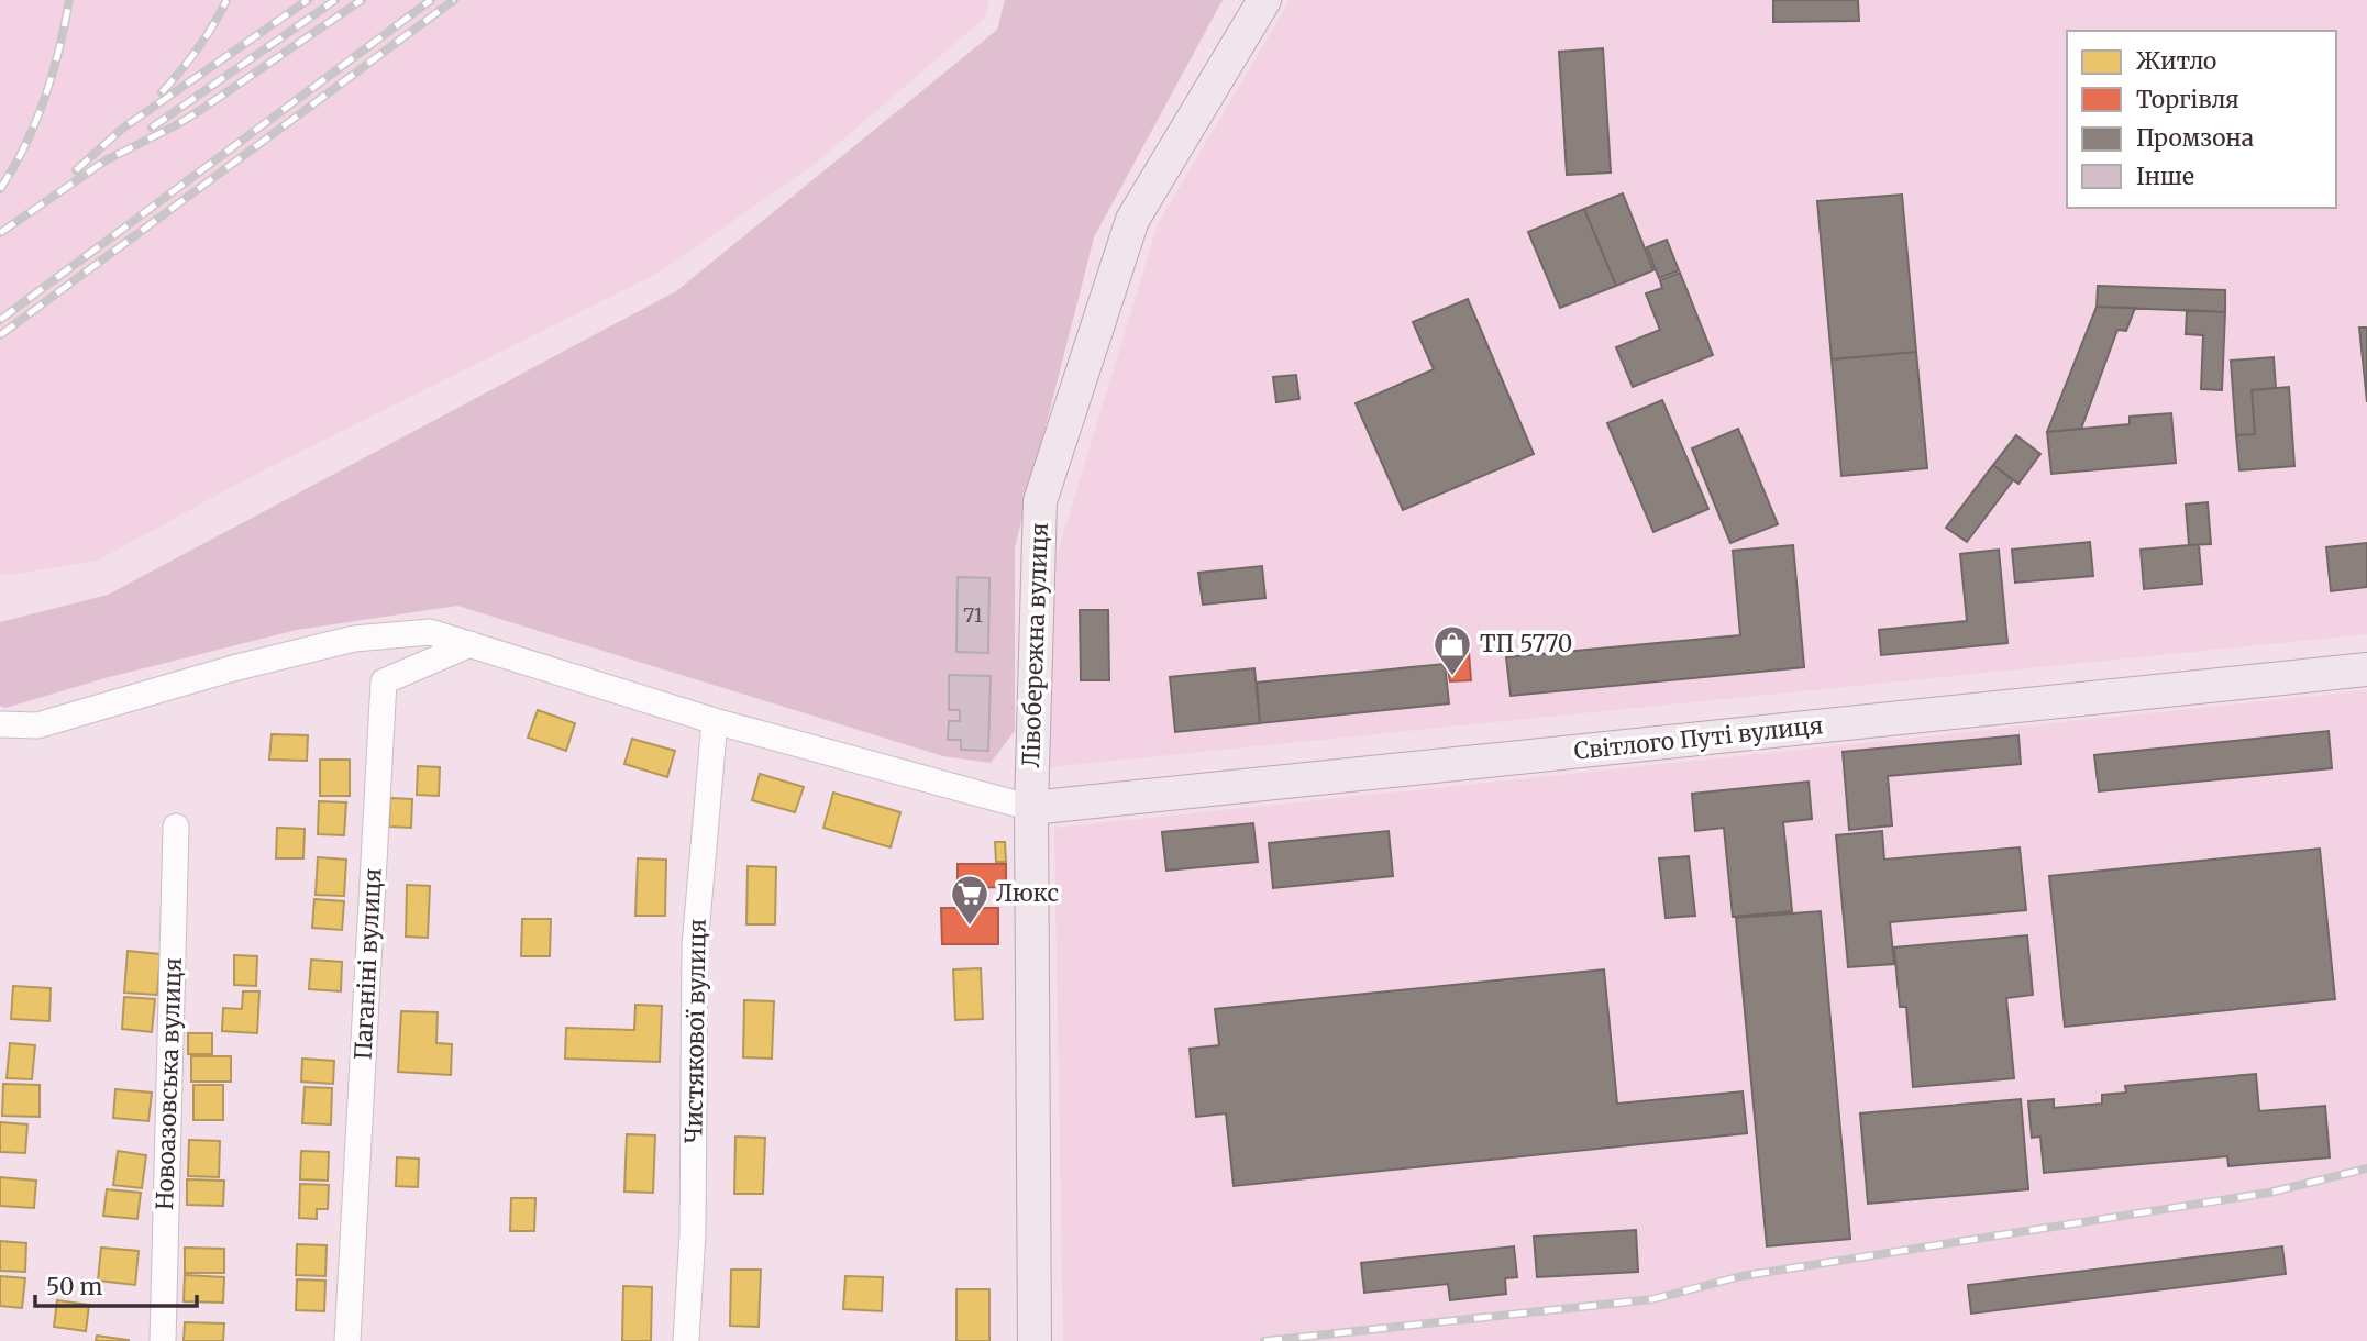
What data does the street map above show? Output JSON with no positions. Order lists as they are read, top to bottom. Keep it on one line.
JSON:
{"streets":{"main road":["Лівобережна вулиця","Світлого Путі вулиця"],"street":["Паганіні вулиця","Чистякової вулиця","Новоазовська вулиця"]},"crossings":[["Лівобережна вулиця","Світлого Путі вулиця"]],"places":{"shop":["ТП 5770"],"supermarket":["Люкс"]},"house_numbers":["71"],"legend":["Житло","Торгівля","Промзона","Інше"],"scale_bar":"50 m"}
